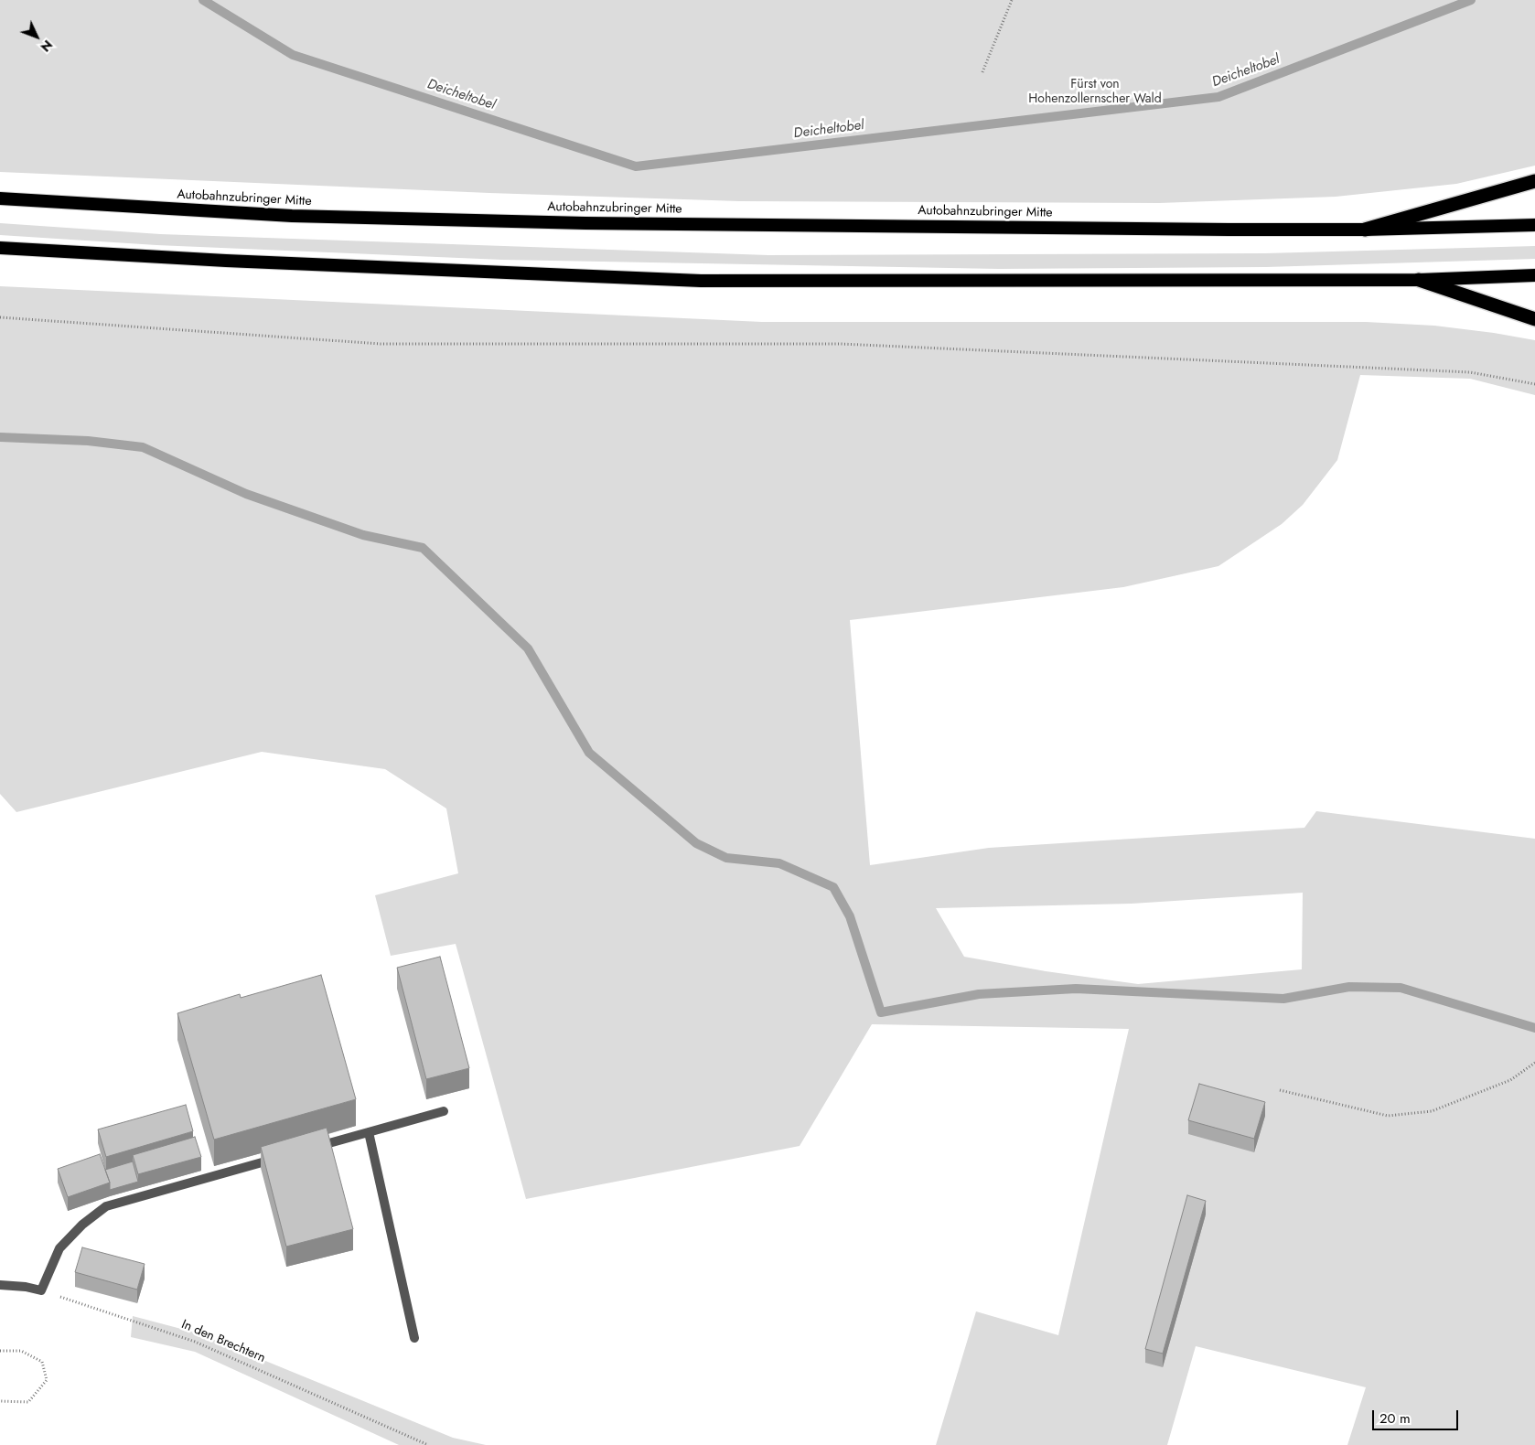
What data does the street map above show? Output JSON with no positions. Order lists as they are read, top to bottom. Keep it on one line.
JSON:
{"streets":{"highway":["Autobahnzubringer Mitte"],"path":["In den Brechtern"]},"water":["Deicheltobel"],"parks":["Fürst von Hohenzollernscher Wald"],"scale_bar":"20 m","north":"bottom right"}
